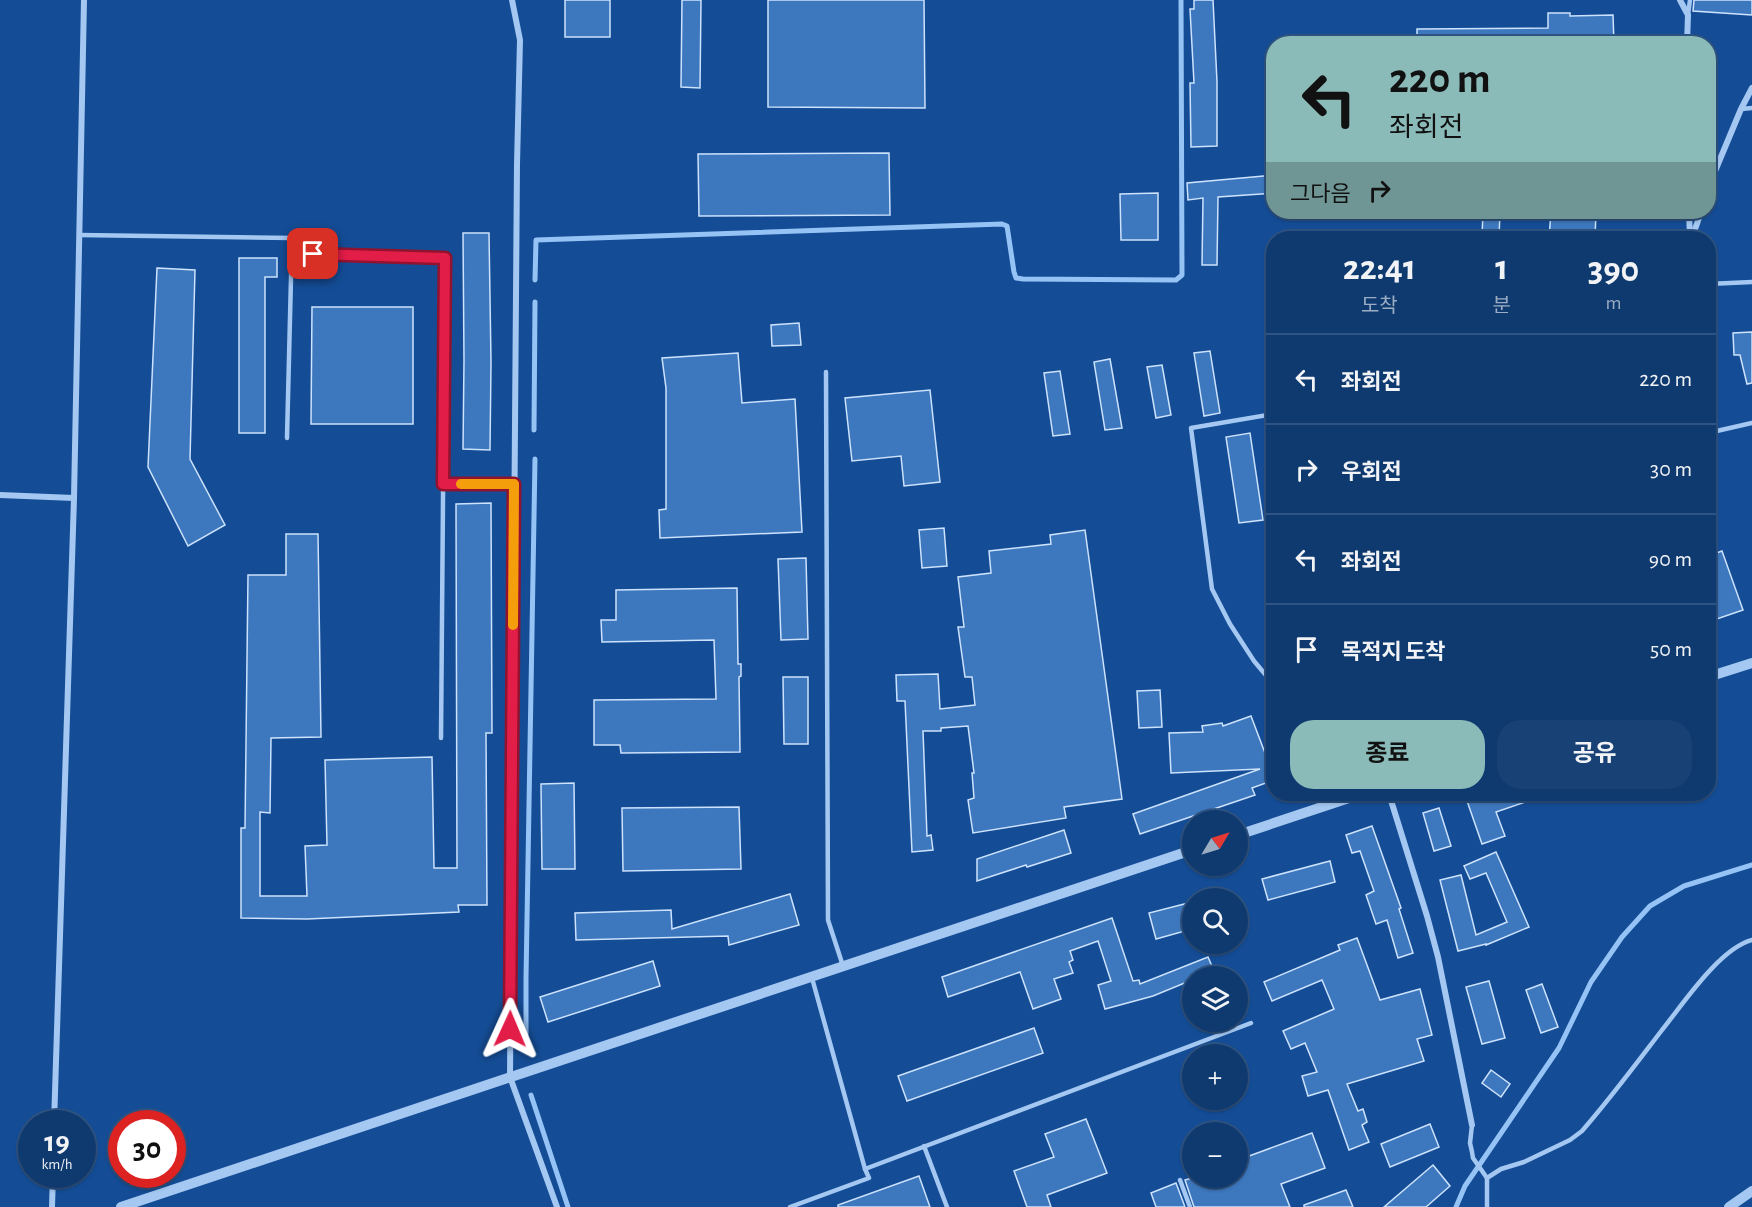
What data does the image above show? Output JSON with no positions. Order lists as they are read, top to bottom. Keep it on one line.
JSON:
{"north":"top right","page":{"turn":["220 m","좌회전"],"then":"그다음","eta":["22:41","도착","1","분","390","m"],"list":[{"name":"좌회전","value":"220 m"},{"name":"우회전","value":"30 m"},{"name":"좌회전","value":"90 m"},{"name":"목적지 도착","value":"50 m"}],"buttons":["종료","공유"],"map_buttons":["+","−"],"speed":"19 km/h","limit":"30"}}
